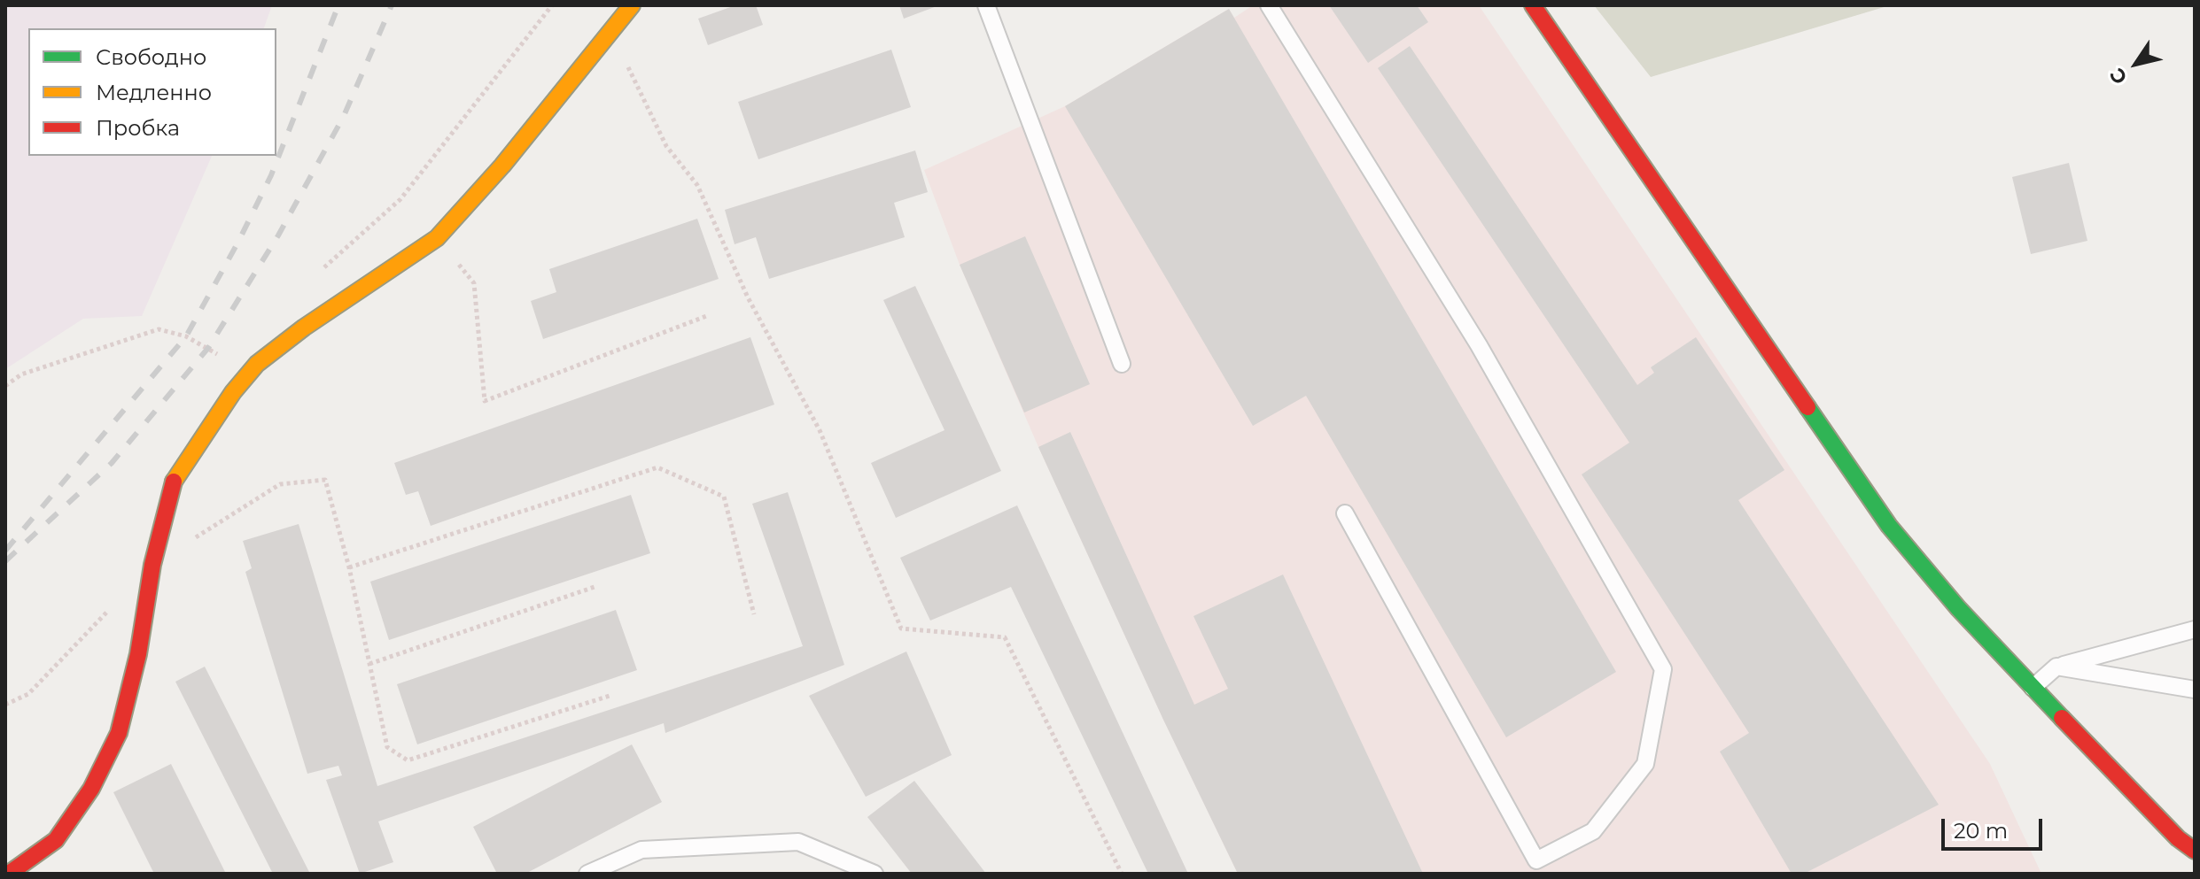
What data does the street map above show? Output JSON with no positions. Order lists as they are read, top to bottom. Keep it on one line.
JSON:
{"legend":["Свободно","Медленно","Пробка"],"scale_bar":"20 m","north":"bottom left"}
